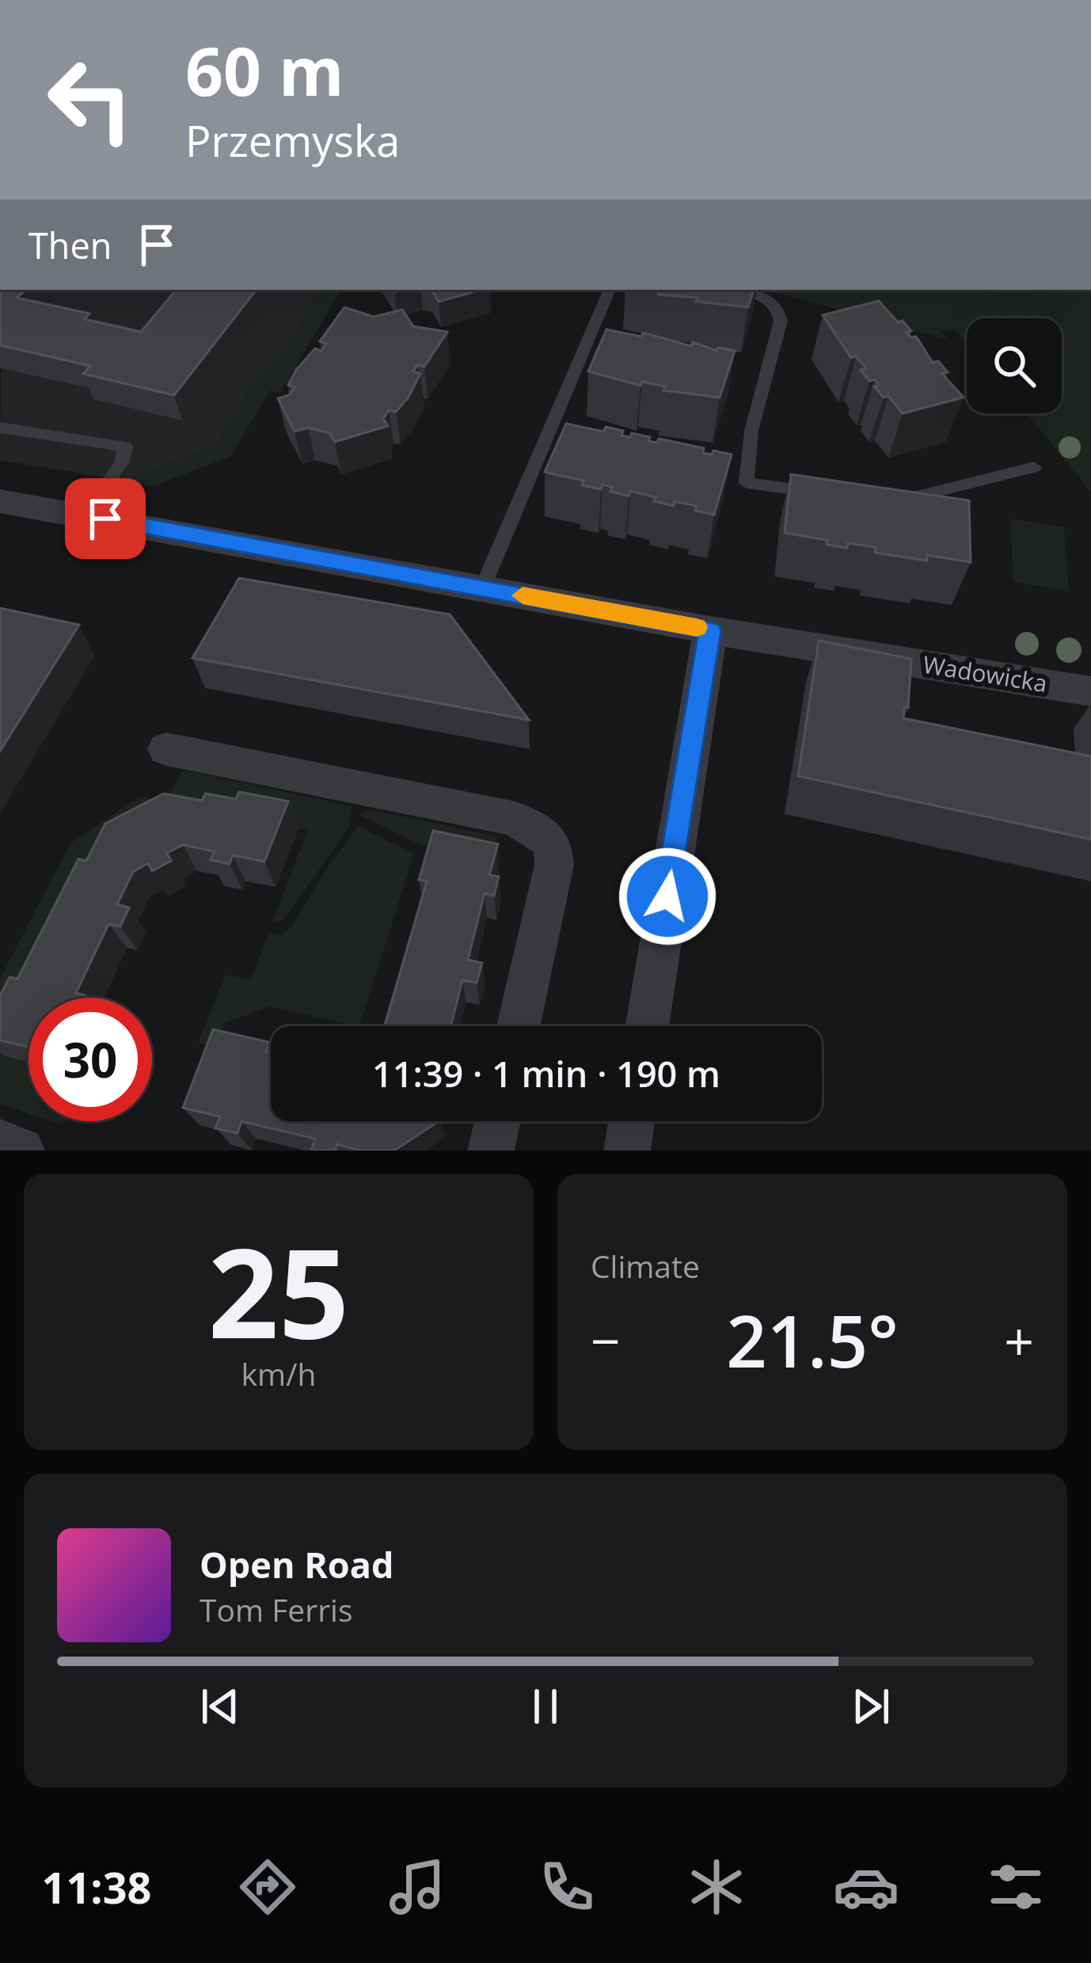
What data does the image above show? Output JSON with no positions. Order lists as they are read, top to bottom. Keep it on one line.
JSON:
{"streets":{"street":["Wadowicka"]},"page":{"turn":["60 m","Przemyska"],"then":"Then","limit":"30","trip":"11:39 · 1 min · 190 m","tile":[["25","km/h"],"Climate"],"heat":["−","21.5°","+"],"song":["Open Road","Tom Ferris"],"tabs":"11:38"}}
